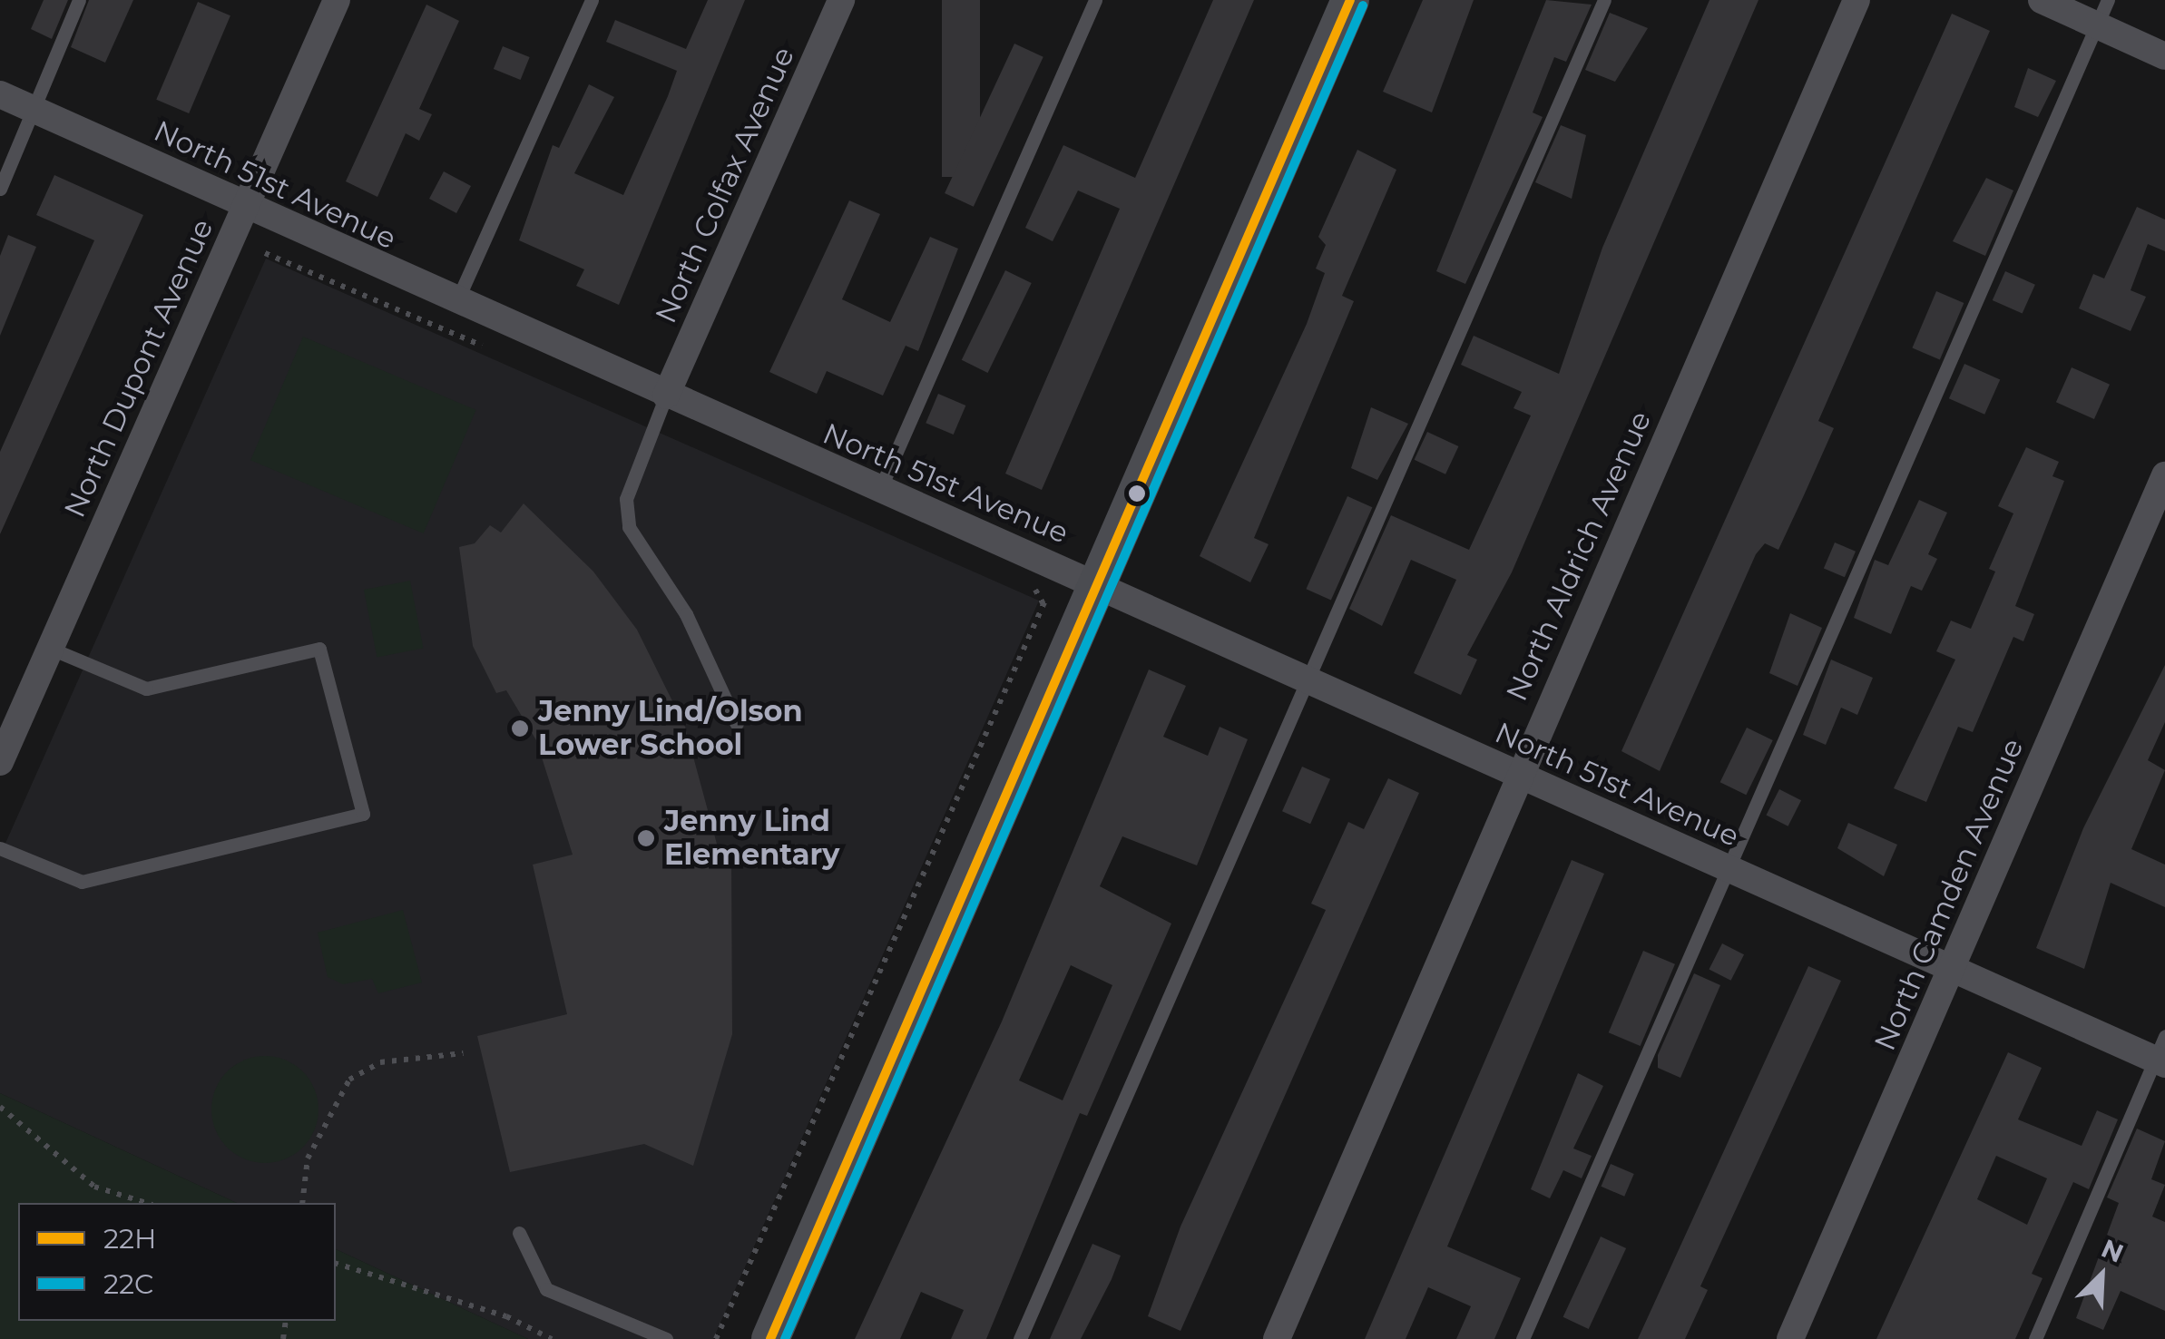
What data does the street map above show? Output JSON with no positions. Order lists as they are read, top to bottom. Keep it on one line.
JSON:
{"streets":{"street":["North 51st Avenue","North Colfax Avenue","North Dupont Avenue","North Aldrich Avenue","North Camden Avenue"]},"crossings":[["North 51st Avenue","North Colfax Avenue"],["North 51st Avenue","North Dupont Avenue"],["North 51st Avenue","North Aldrich Avenue"],["North 51st Avenue","North Camden Avenue"]],"places":["Jenny Lind/Olson Lower School","Jenny Lind Elementary"],"lines":["transit line 22H","transit line 22C"],"legend":["22H","22C"],"north":"top right"}
